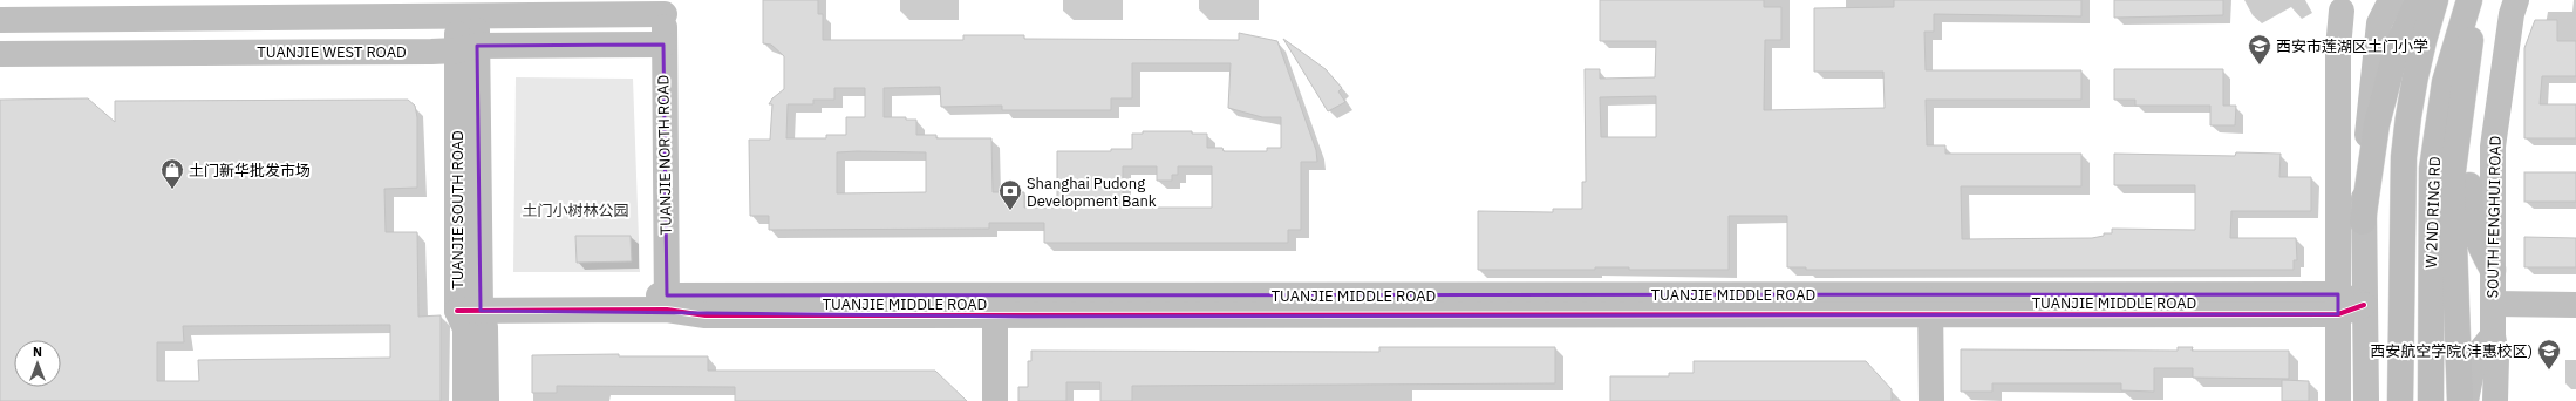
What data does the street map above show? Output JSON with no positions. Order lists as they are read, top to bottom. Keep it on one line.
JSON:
{"streets":{"highway":["W 2ND RING RD"],"street":["TUANJIE WEST ROAD","TUANJIE NORTH ROAD","TUANJIE SOUTH ROAD","SOUTH FENGHUI ROAD","TUANJIE MIDDLE ROAD"]},"crossings":[["TUANJIE WEST ROAD","TUANJIE NORTH ROAD"],["TUANJIE WEST ROAD","TUANJIE SOUTH ROAD"],["TUANJIE NORTH ROAD","TUANJIE MIDDLE ROAD"],["TUANJIE SOUTH ROAD","TUANJIE MIDDLE ROAD"]],"parks":["土门小树林公园"],"places":{"school or university":["西安市莲湖区土门小学","西安航空学院(沣惠校区)"],"shop":["土门新华批发市场"],"bank":["Shanghai Pudong Development Bank"]},"north":"top"}
